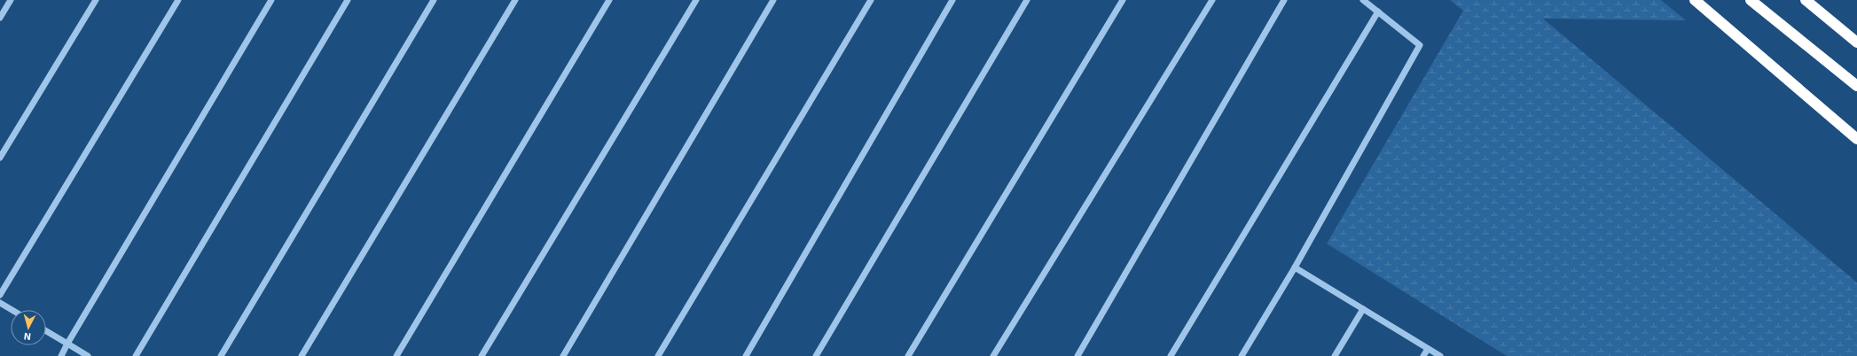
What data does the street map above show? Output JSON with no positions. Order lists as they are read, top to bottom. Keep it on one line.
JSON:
{"north":"bottom"}
